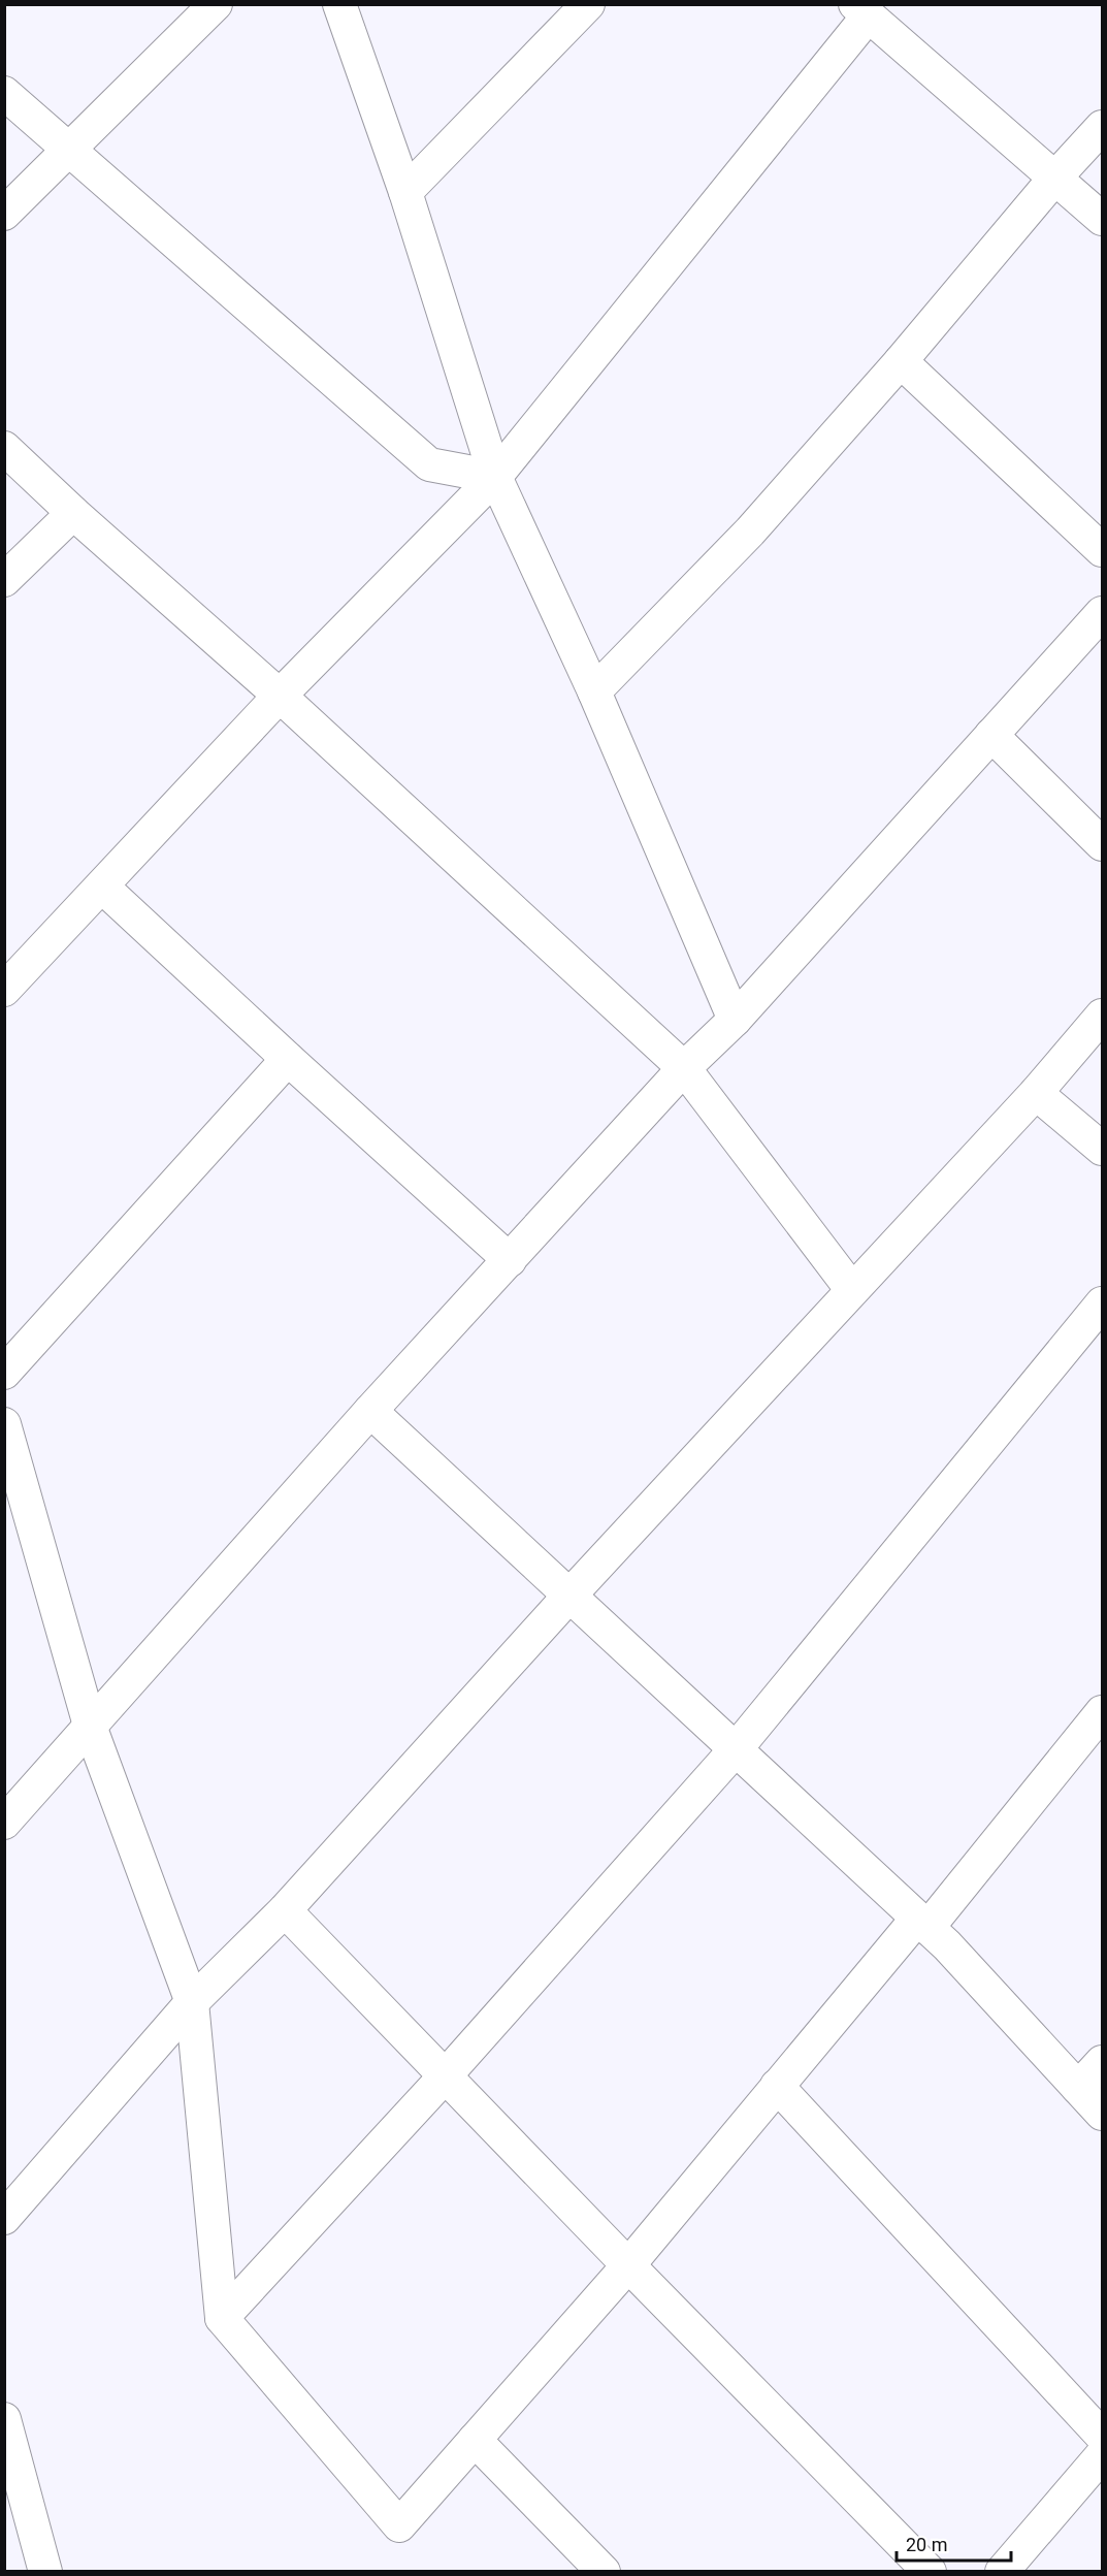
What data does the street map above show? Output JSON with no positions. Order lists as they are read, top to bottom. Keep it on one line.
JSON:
{"scale_bar":"20 m"}
